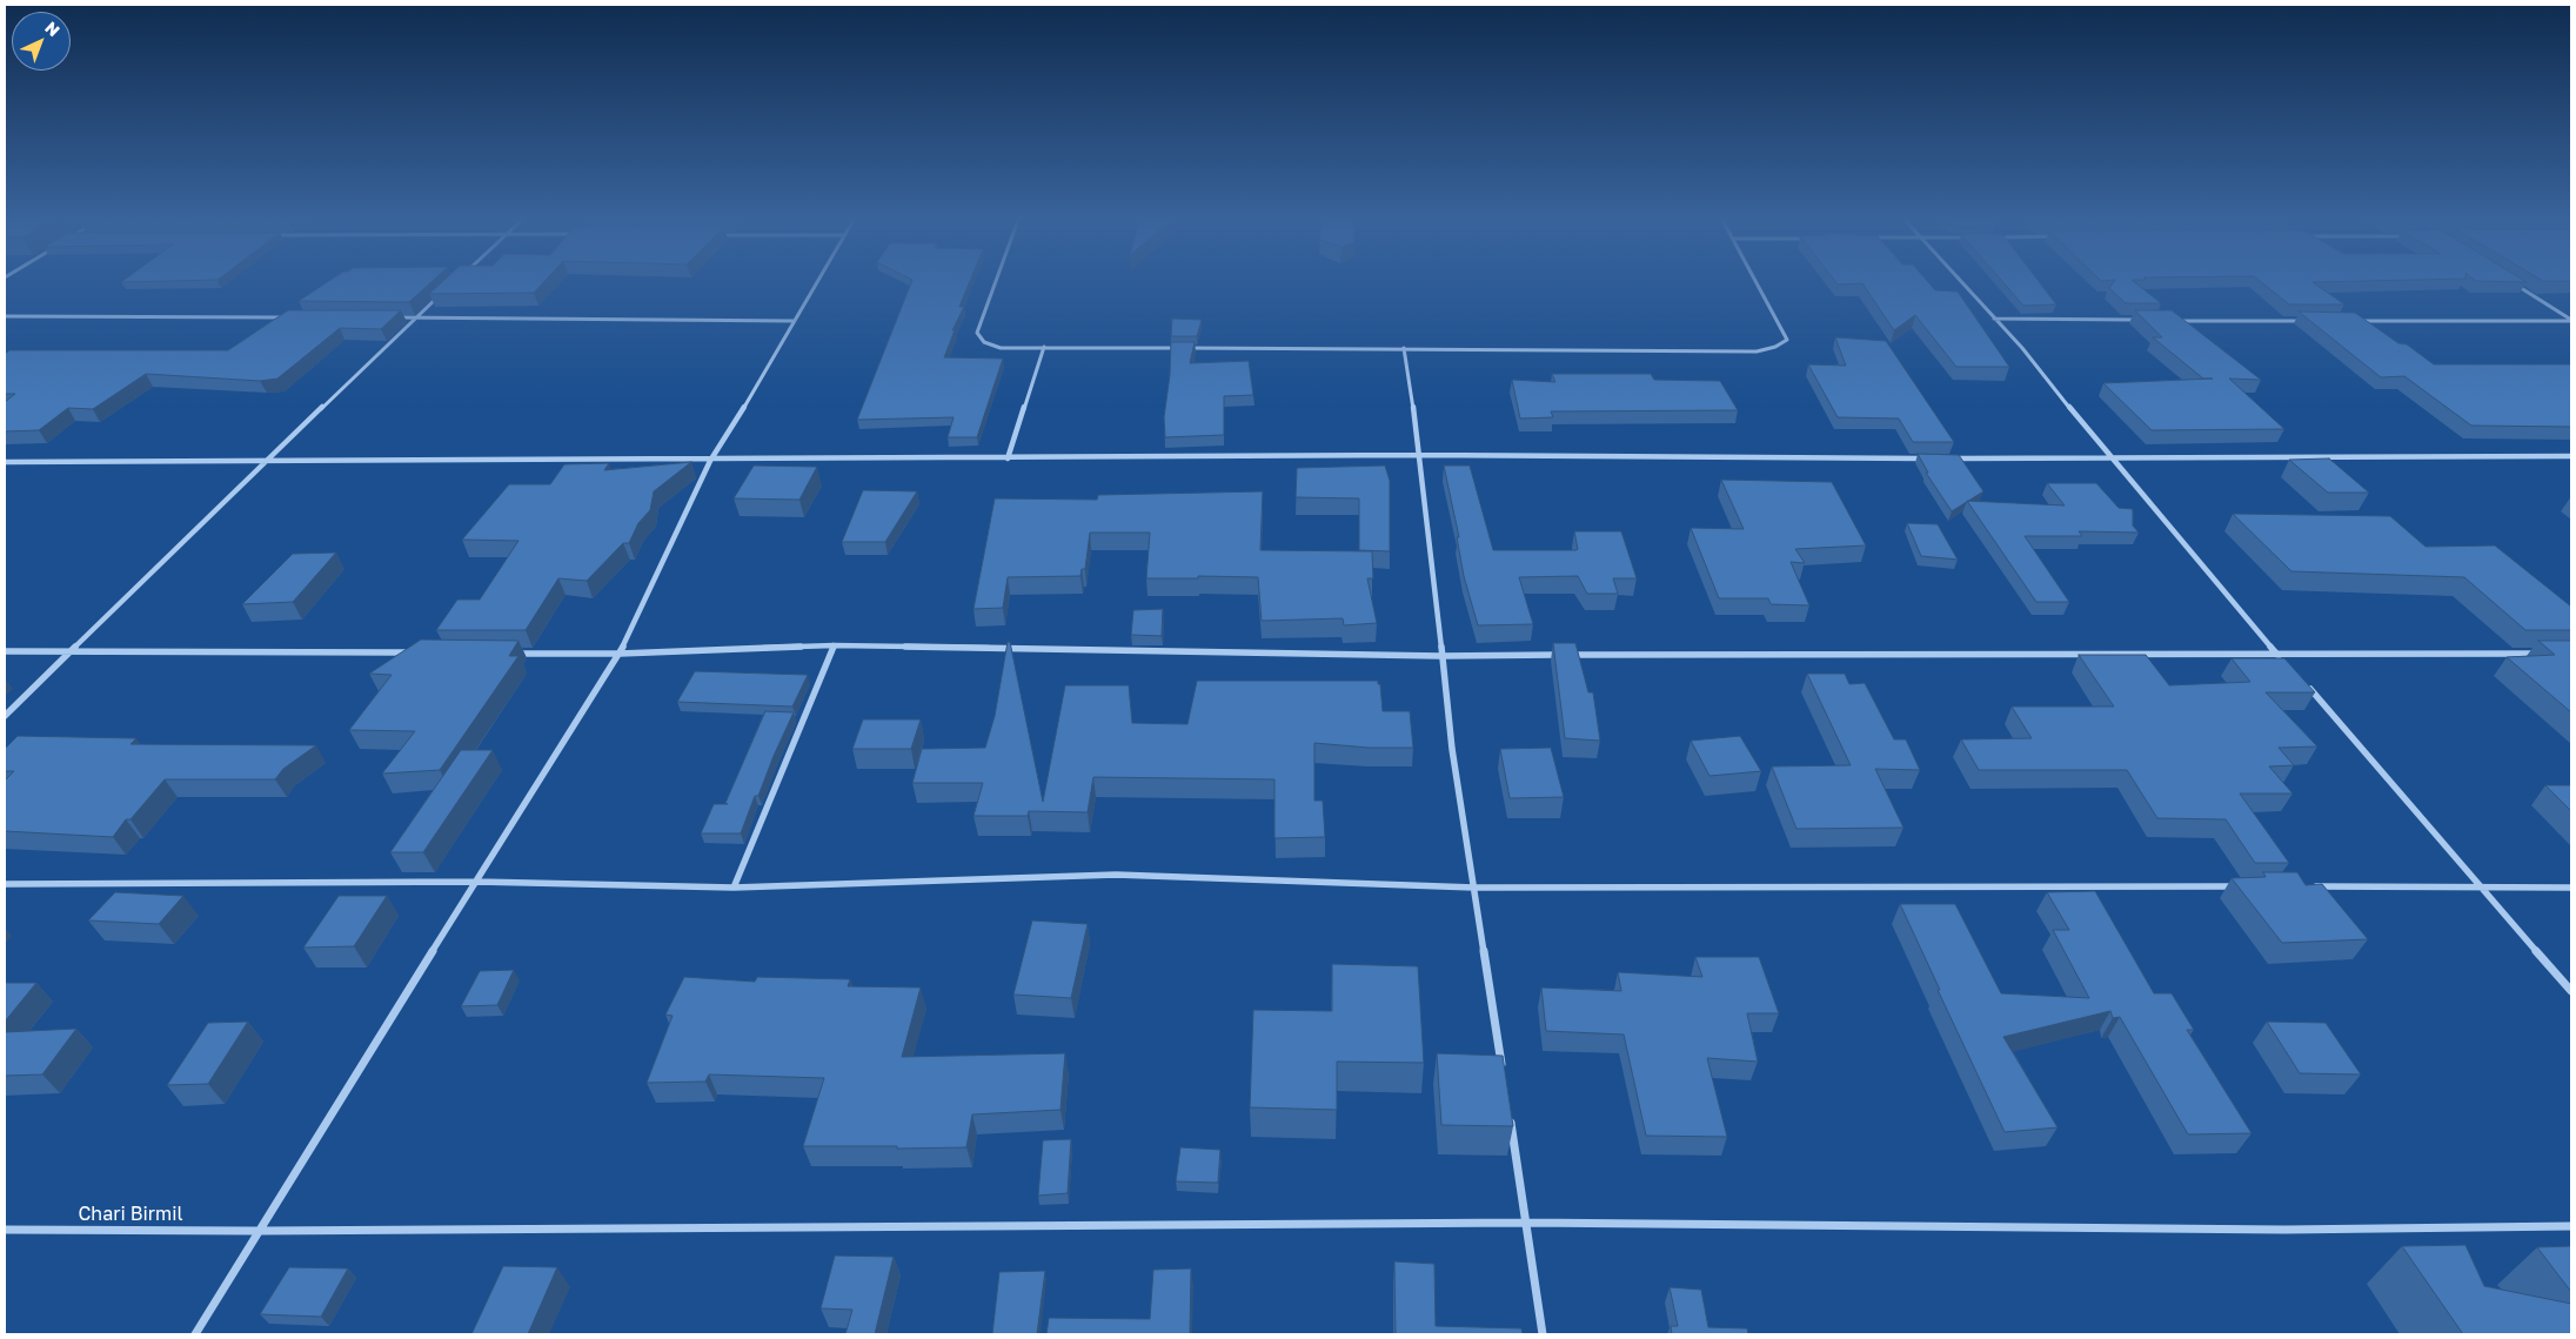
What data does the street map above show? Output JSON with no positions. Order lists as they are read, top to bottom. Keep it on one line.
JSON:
{"streets":{"street":["Chari Birmil"]},"north":"top right"}
